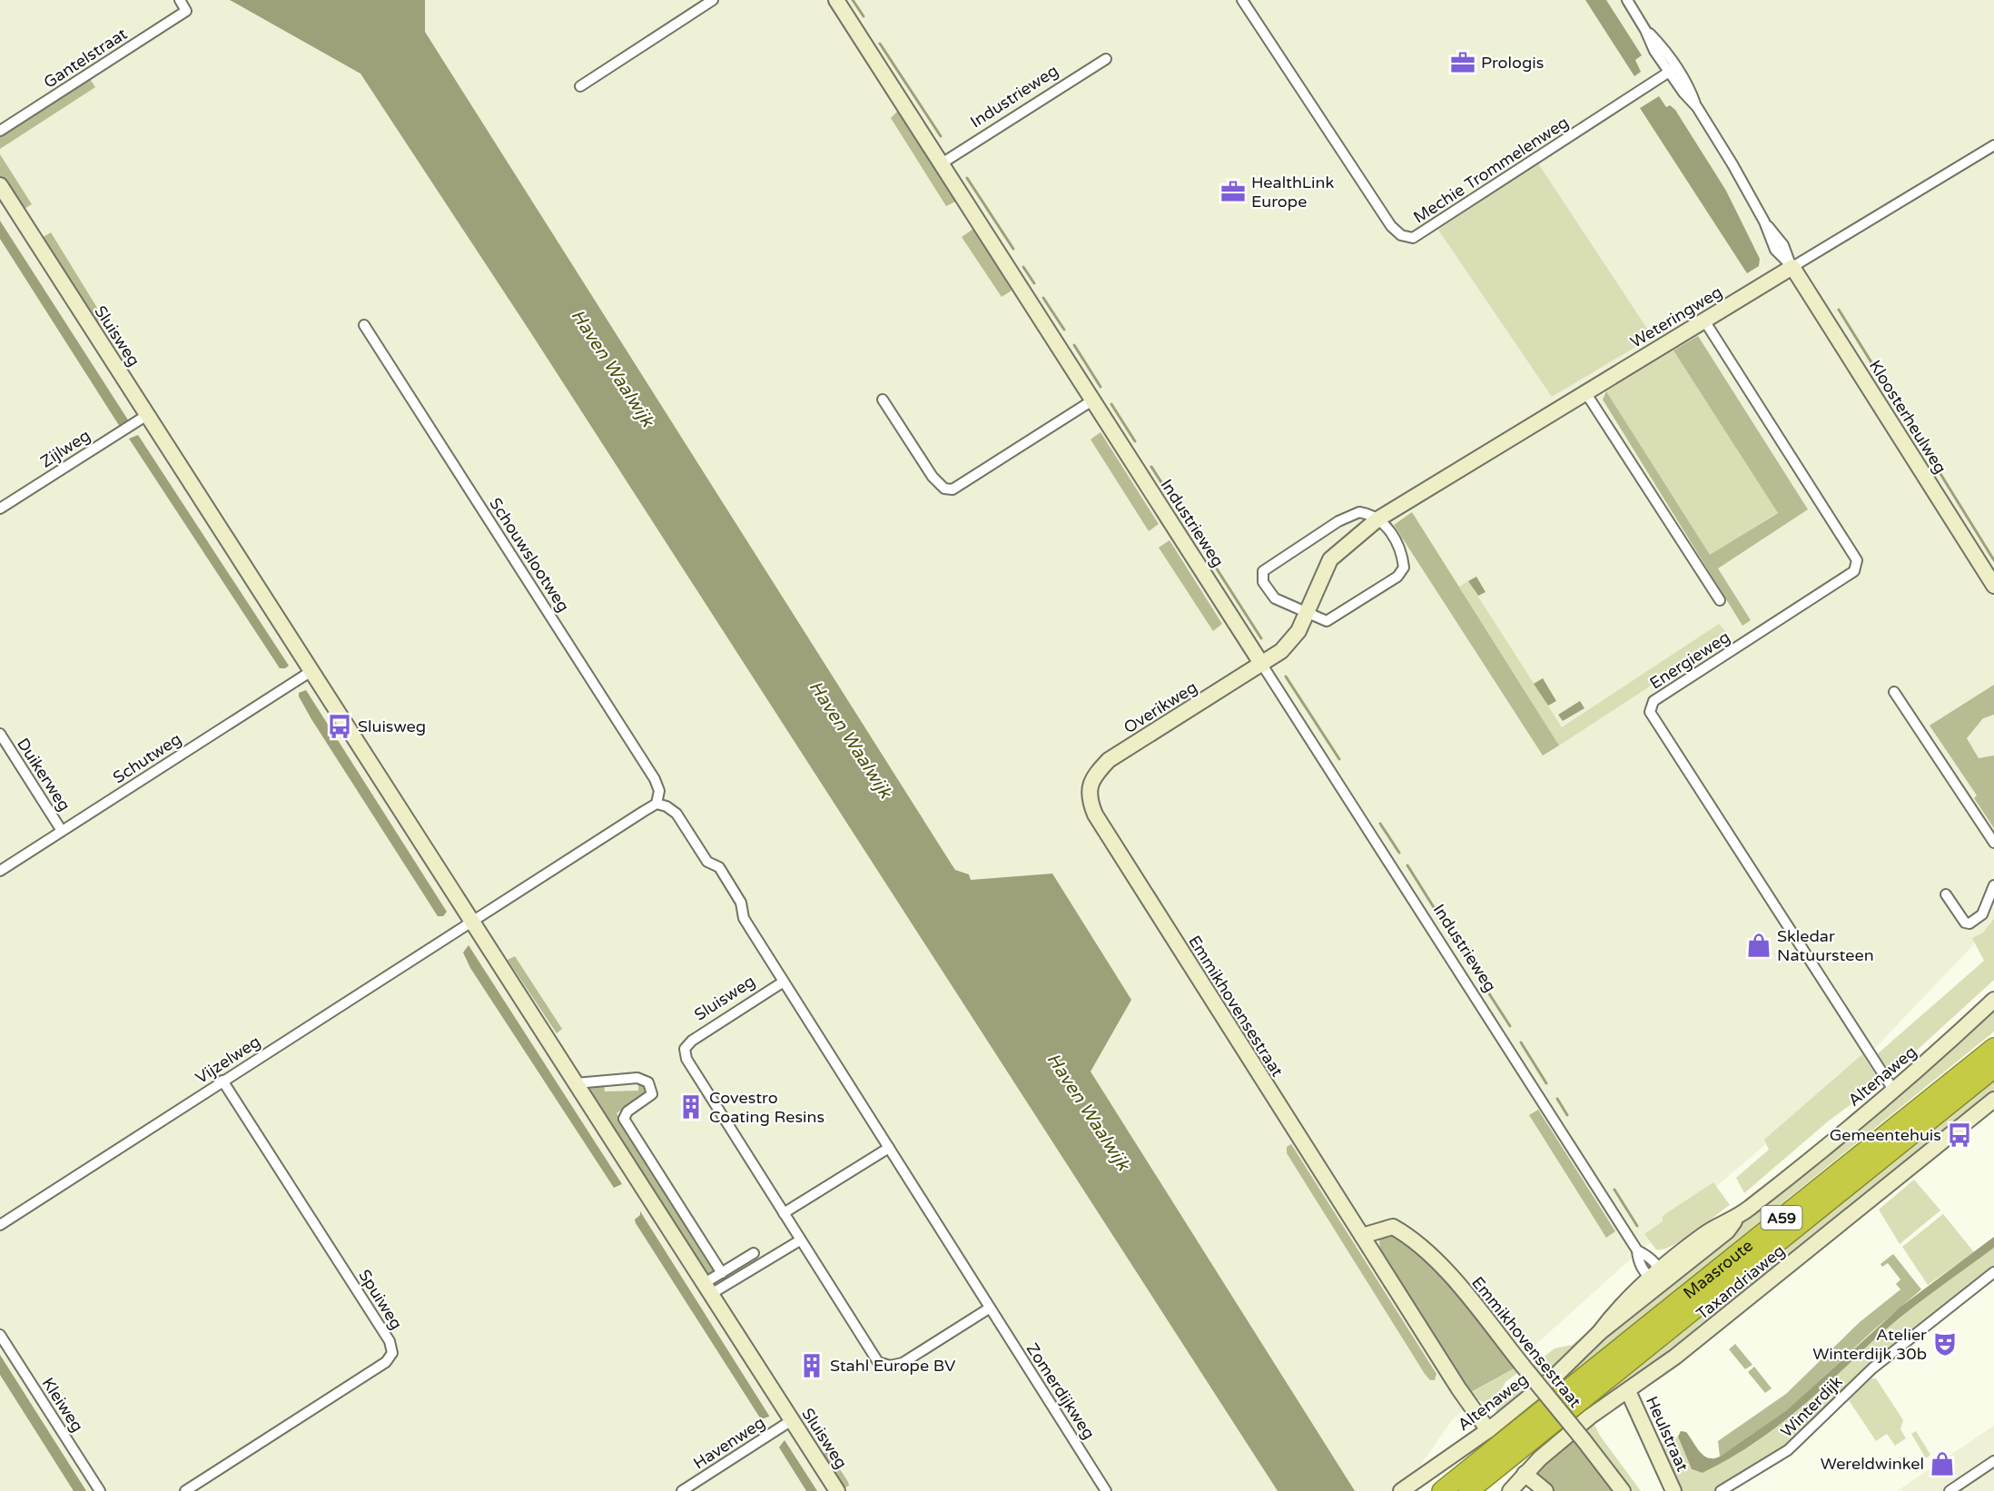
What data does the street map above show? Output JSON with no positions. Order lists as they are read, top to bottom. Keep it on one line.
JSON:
{"streets":{"highway":["A59","Maasroute"],"street":["Gantelstraat","Industrieweg","Mechie Trommelenweg","Weteringweg","Sluisweg","Kloosterheulweg","Zijlweg","Schouwslootweg","Energieweg","Overikweg","Schutweg","Duikerweg","Emmikhovensestraat","Vijzelweg","Altenaweg","Taxandriaweg","Spuiweg","Zomerdijkweg","Kleiweg","Winterdijk","Heulstraat","Havenweg"]},"crossings":[["Industrieweg","Overikweg"],["Industrieweg","Altenaweg"],["Weteringweg","Kloosterheulweg"],["Weteringweg","Energieweg"],["Sluisweg","Zijlweg"],["Sluisweg","Schutweg"],["Sluisweg","Vijzelweg"],["Sluisweg","Zomerdijkweg"],["Sluisweg","Havenweg"],["Energieweg","Altenaweg"],["Overikweg","Emmikhovensestraat"],["Schutweg","Duikerweg"],["Emmikhovensestraat","Altenaweg"],["Vijzelweg","Spuiweg"],["Taxandriaweg","Heulstraat"]],"water":["Haven Waalwijk"],"places":{"office":["Prologis","HealthLink Europe"],"bus stop":["Sluisweg","Gemeentehuis"],"shop":["Skledar Natuursteen","Wereldwinkel"],"building":["Covestro Coating Resins","Stahl Europe BV"],"theatre":["Atelier Winterdijk 30b"]}}
